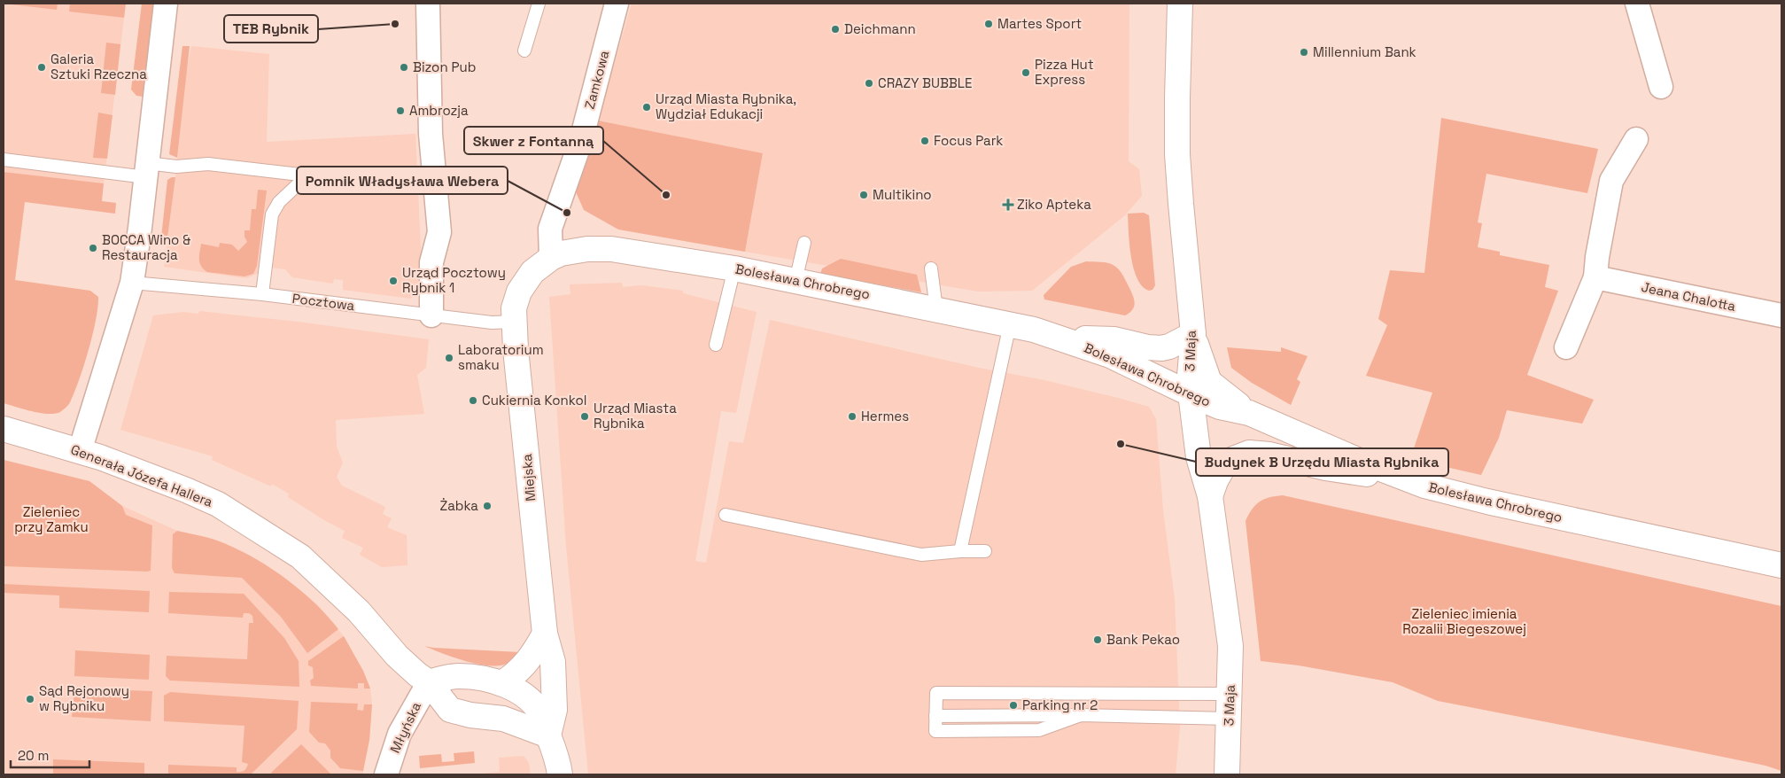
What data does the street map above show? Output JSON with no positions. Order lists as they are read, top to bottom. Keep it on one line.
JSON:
{"streets":{"street":["Zamkowa","Bolesława Chrobrego","Jeana Chalotta","3 Maja","Generała Józefa Hallera","Miejska","Młyńska"],"lane":["Pocztowa"]},"crossings":[["Zamkowa","Bolesława Chrobrego"],["Bolesława Chrobrego","Pocztowa"],["Bolesława Chrobrego","3 Maja"],["Bolesława Chrobrego","Miejska"],["Pocztowa","Miejska"],["Generała Józefa Hallera","Miejska"],["Generała Józefa Hallera","Młyńska"]],"parks":["Zieleniec przy Zamku","Zieleniec imienia Rozalii Biegeszowej"],"places":{"other":["TEB Rybnik","Martes Sport","Deichmann","Millennium Bank","Galeria Sztuki Rzeczna","Bizon Pub","Pizza Hut Express","CRAZY BUBBLE","Urząd Miasta Rybnika, Wydział Edukacji","Ambrozja","Focus Park","Skwer z Fontanną","Multikino","Pomnik Władysława Webera","BOCCA Wino & Restauracja","Urząd Pocztowy Rybnik 1","Laboratorium smaku","Cukiernia Konkol","Urząd Miasta Rybnika","Hermes","Budynek B Urzędu Miasta Rybnika","Żabka","Bank Pekao","Sąd Rejonowy w Rybniku","Parking nr 2"],"health":["Ziko Apteka"]},"scale_bar":"20 m"}
